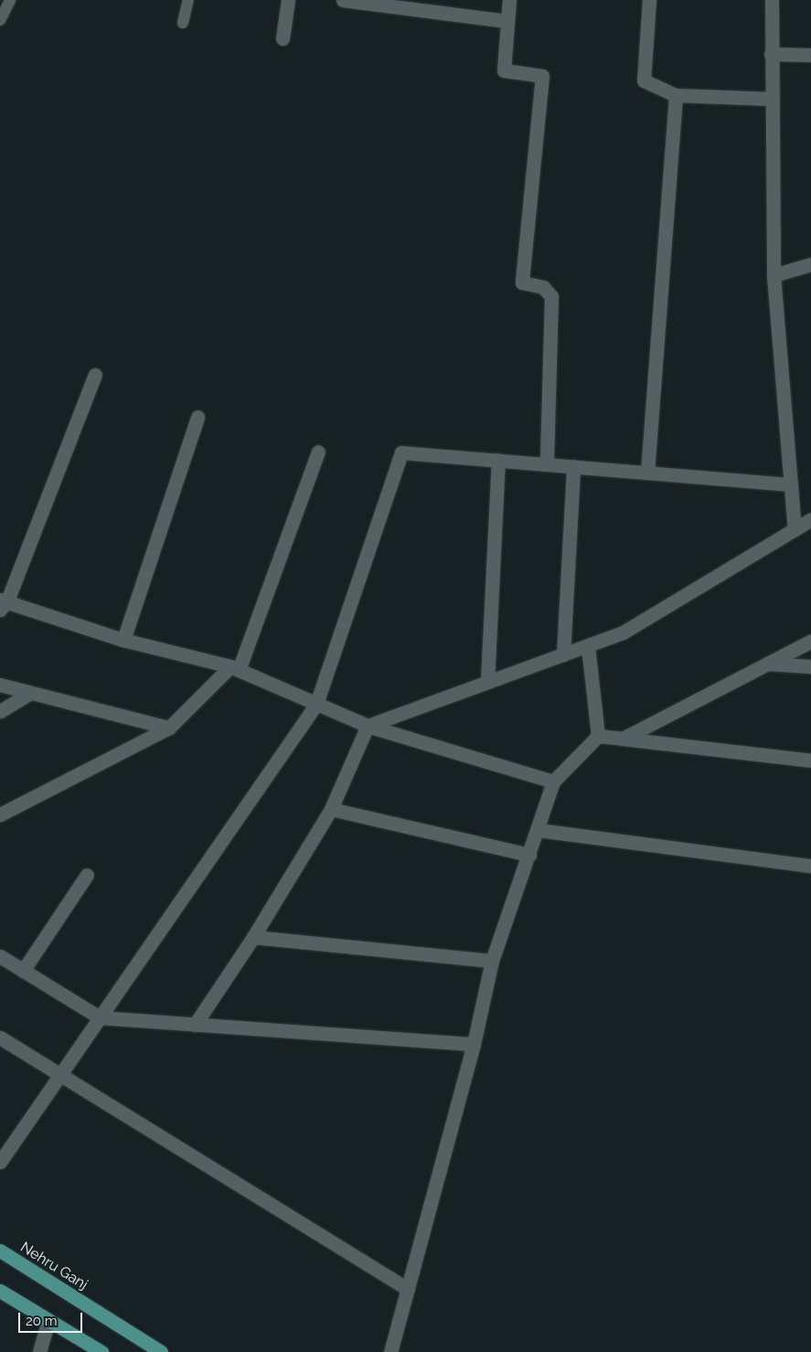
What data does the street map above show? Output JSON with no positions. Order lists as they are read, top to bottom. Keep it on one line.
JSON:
{"streets":{"main road":["Nehru Ganj"]},"scale_bar":"20 m"}
